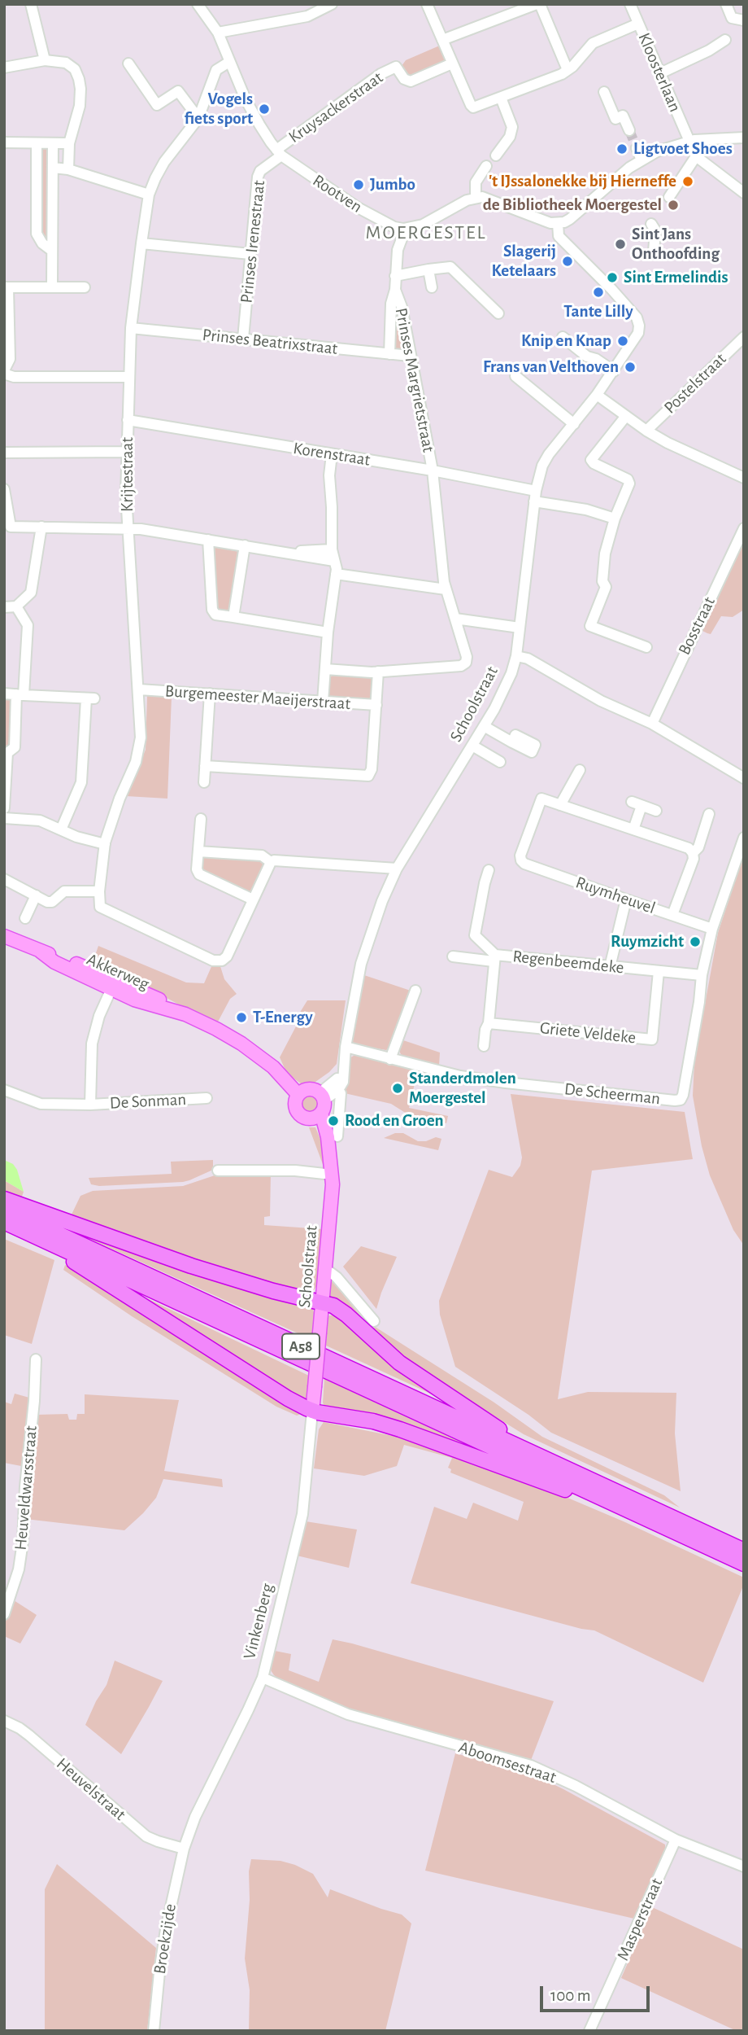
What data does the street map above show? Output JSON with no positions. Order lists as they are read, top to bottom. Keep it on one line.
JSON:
{"streets":{"highway":["A58"],"main road":["Schoolstraat","Akkerweg","Vinkenberg"],"street":["Kloosterlaan","Kruysackerstraat","Rootven","Prinses Irenestraat","Prinses Beatrixstraat","Prinses Margrietstraat","Postelstraat","Korenstraat","Krijtestraat","Bosstraat","Burgemeester Maeijerstraat","Ruymheuvel","Regenbeemdeke","Griete Veldeke","De Scheerman","De Sonman","Heuveldwarsstraat","Aboomsestraat","Heuvelstraat","Masperstraat","Broekzijde"]},"crossings":[["Kruysackerstraat","Rootven"],["Kruysackerstraat","Prinses Irenestraat"],["Rootven","Prinses Irenestraat"],["Rootven","Prinses Margrietstraat"],["Rootven","Krijtestraat"],["Prinses Irenestraat","Prinses Beatrixstraat"],["Prinses Beatrixstraat","Prinses Margrietstraat"],["Prinses Beatrixstraat","Krijtestraat"],["Prinses Margrietstraat","Korenstraat"],["Korenstraat","Krijtestraat"],["Korenstraat","Schoolstraat"],["Krijtestraat","Burgemeester Maeijerstraat"],["Schoolstraat","Akkerweg"],["Schoolstraat","De Scheerman"],["Schoolstraat","A58"],["Schoolstraat","Vinkenberg"],["Ruymheuvel","De Scheerman"],["Regenbeemdeke","Griete Veldeke"],["Regenbeemdeke","De Scheerman"],["Akkerweg","De Sonman"],["A58","Vinkenberg"],["Vinkenberg","Aboomsestraat"],["Vinkenberg","Heuvelstraat"],["Vinkenberg","Broekzijde"],["Aboomsestraat","Masperstraat"],["Heuvelstraat","Broekzijde"]],"districts":["MOERGESTEL"],"places":["Vogels fiets sport","Ligtvoet Shoes","'t IJssalonekke bij Hierneffe","Jumbo","de Bibliotheek Moergestel","Sint Jans Onthoofding","Slagerij Ketelaars","Sint Ermelindis","Tante Lilly","Knip en Knap","Frans van Velthoven","Ruymzicht","T-Energy","Standerdmolen Moergestel","Rood en Groen"],"scale_bar":"100 m"}
